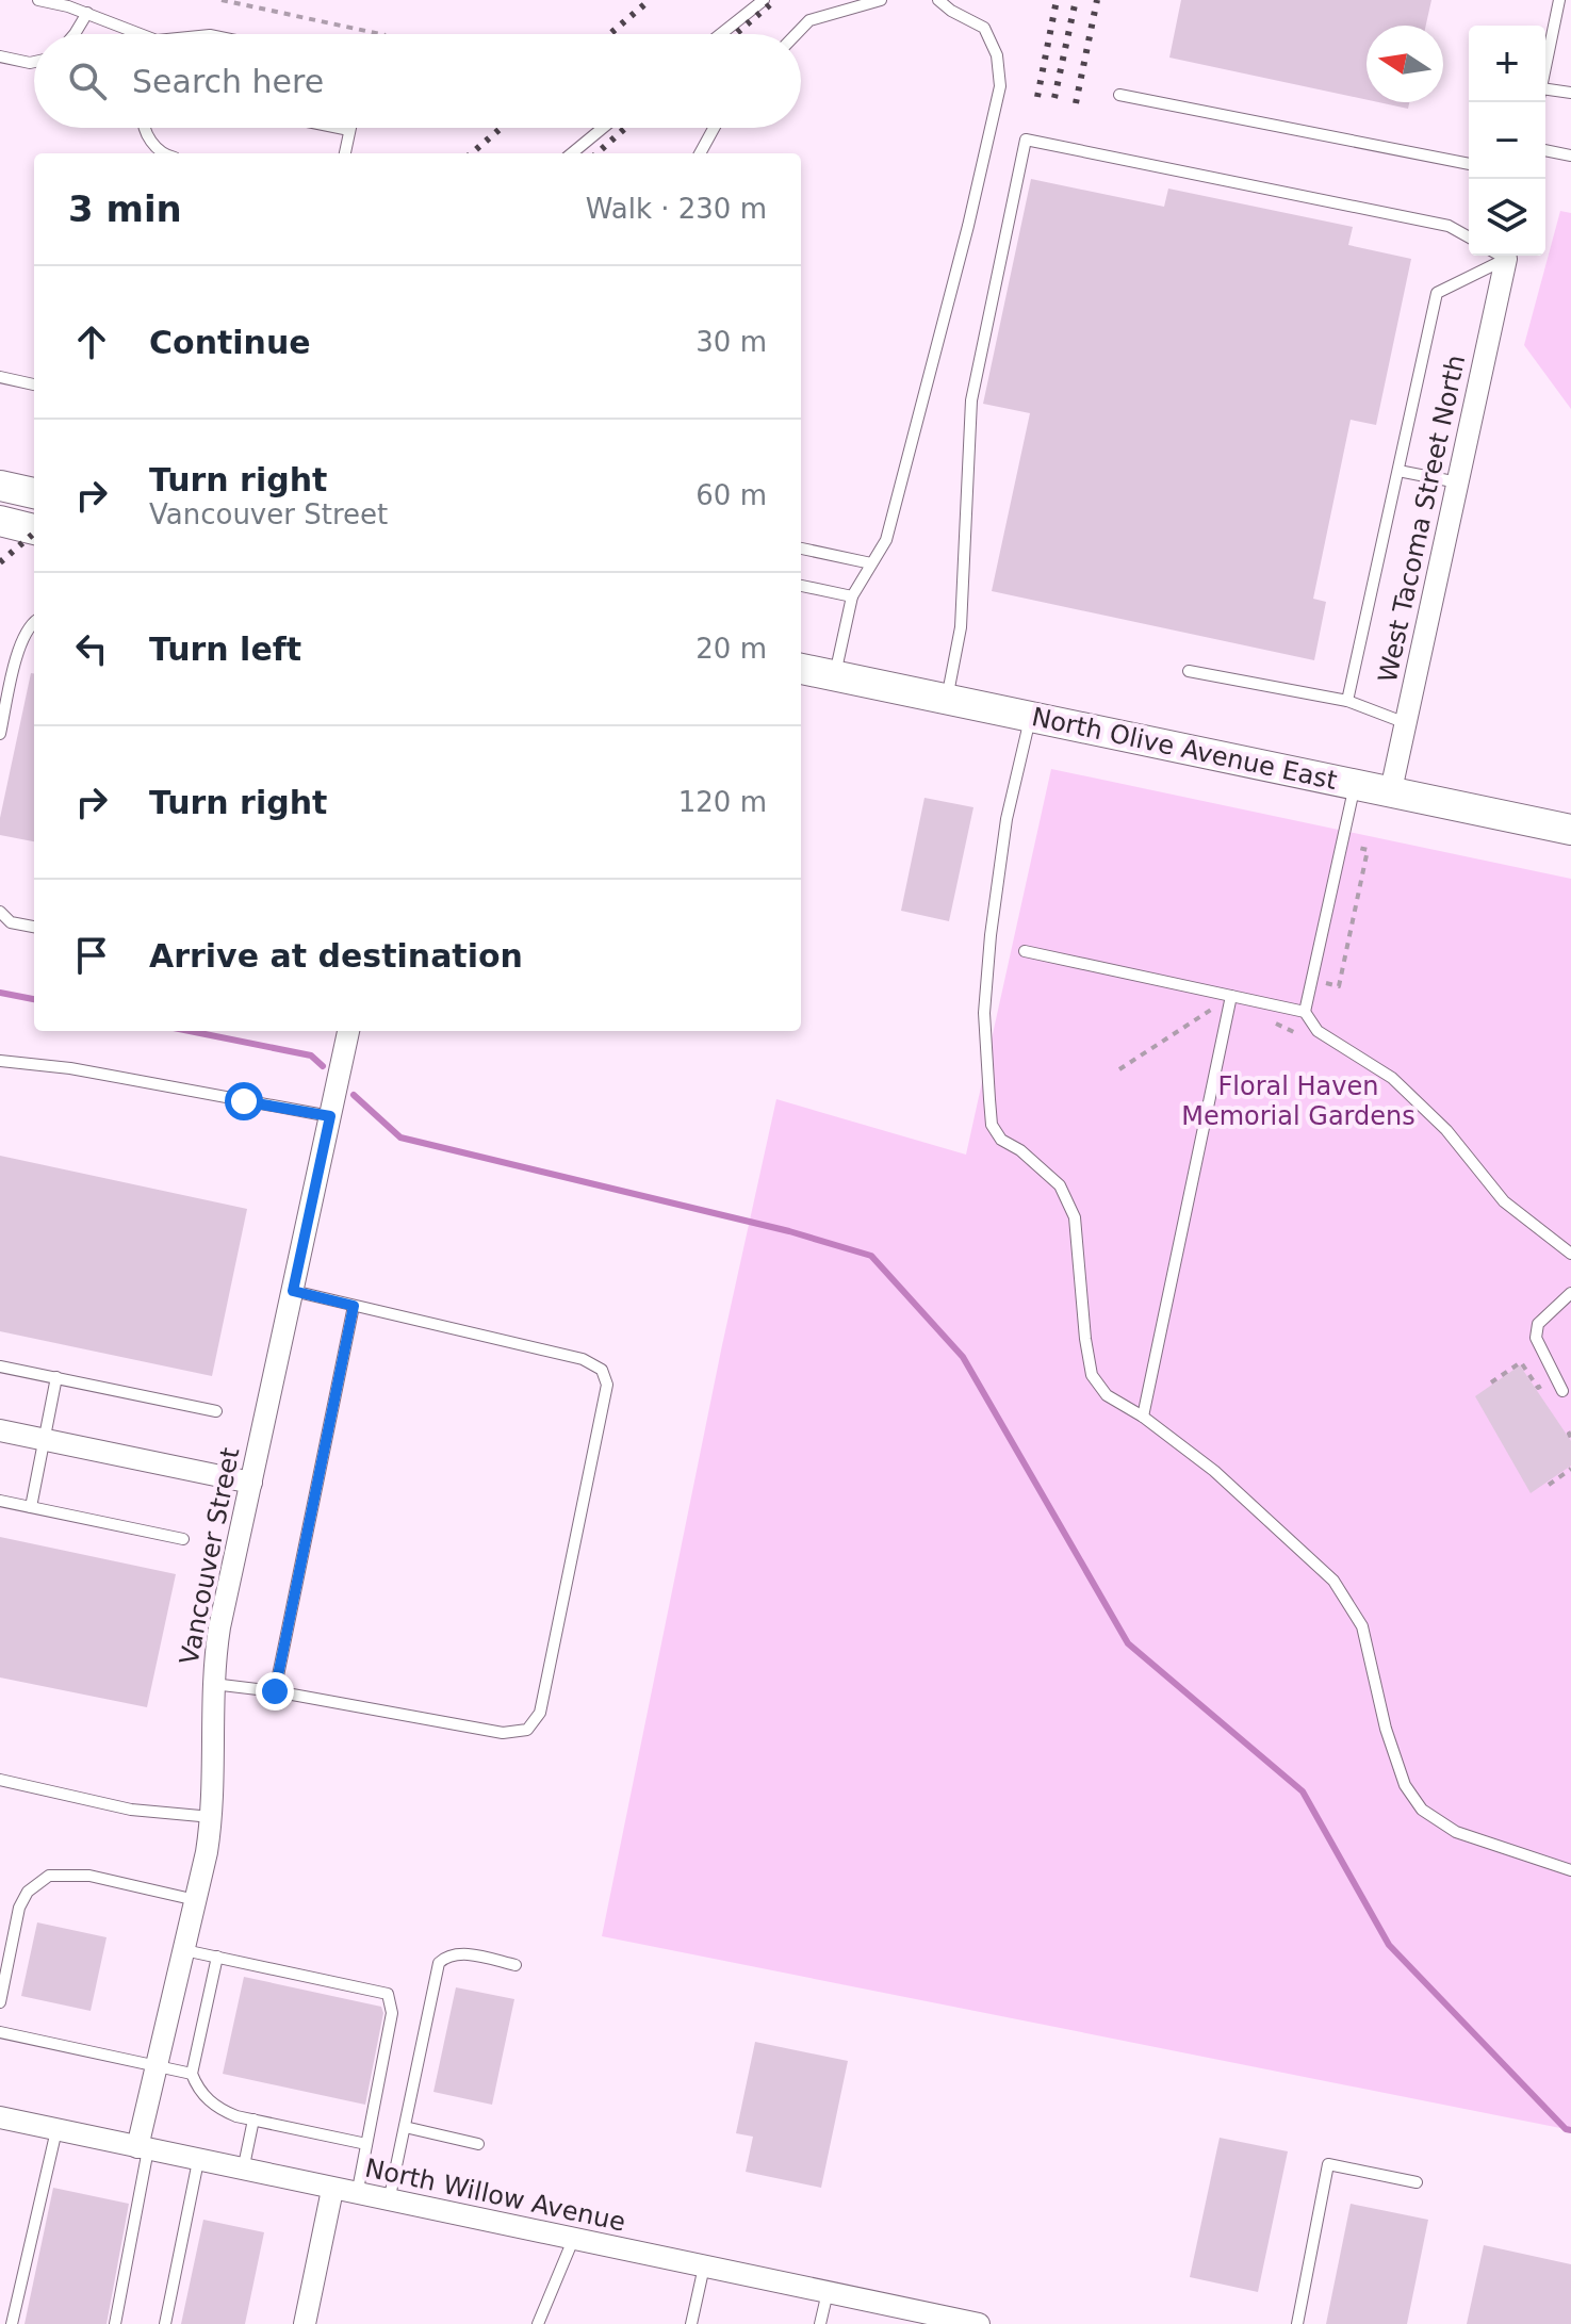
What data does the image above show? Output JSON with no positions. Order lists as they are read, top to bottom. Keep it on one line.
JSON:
{"streets":{"street":["West Tacoma Street North","North Olive Avenue East","Vancouver Street","North Willow Avenue"]},"crossings":[["West Tacoma Street North","North Olive Avenue East"],["Vancouver Street","North Willow Avenue"]],"parks":["Floral Haven Memorial Gardens"],"north":"left","page":{"map_buttons":["+","−"],"search":"Search here","heading":["3 min","Walk · 230 m"],"list":[["Continue","30 m"],["Turn right","Vancouver Street","60 m"],["Turn left","20 m"],["Turn right","120 m"],"Arrive at destination"]}}
